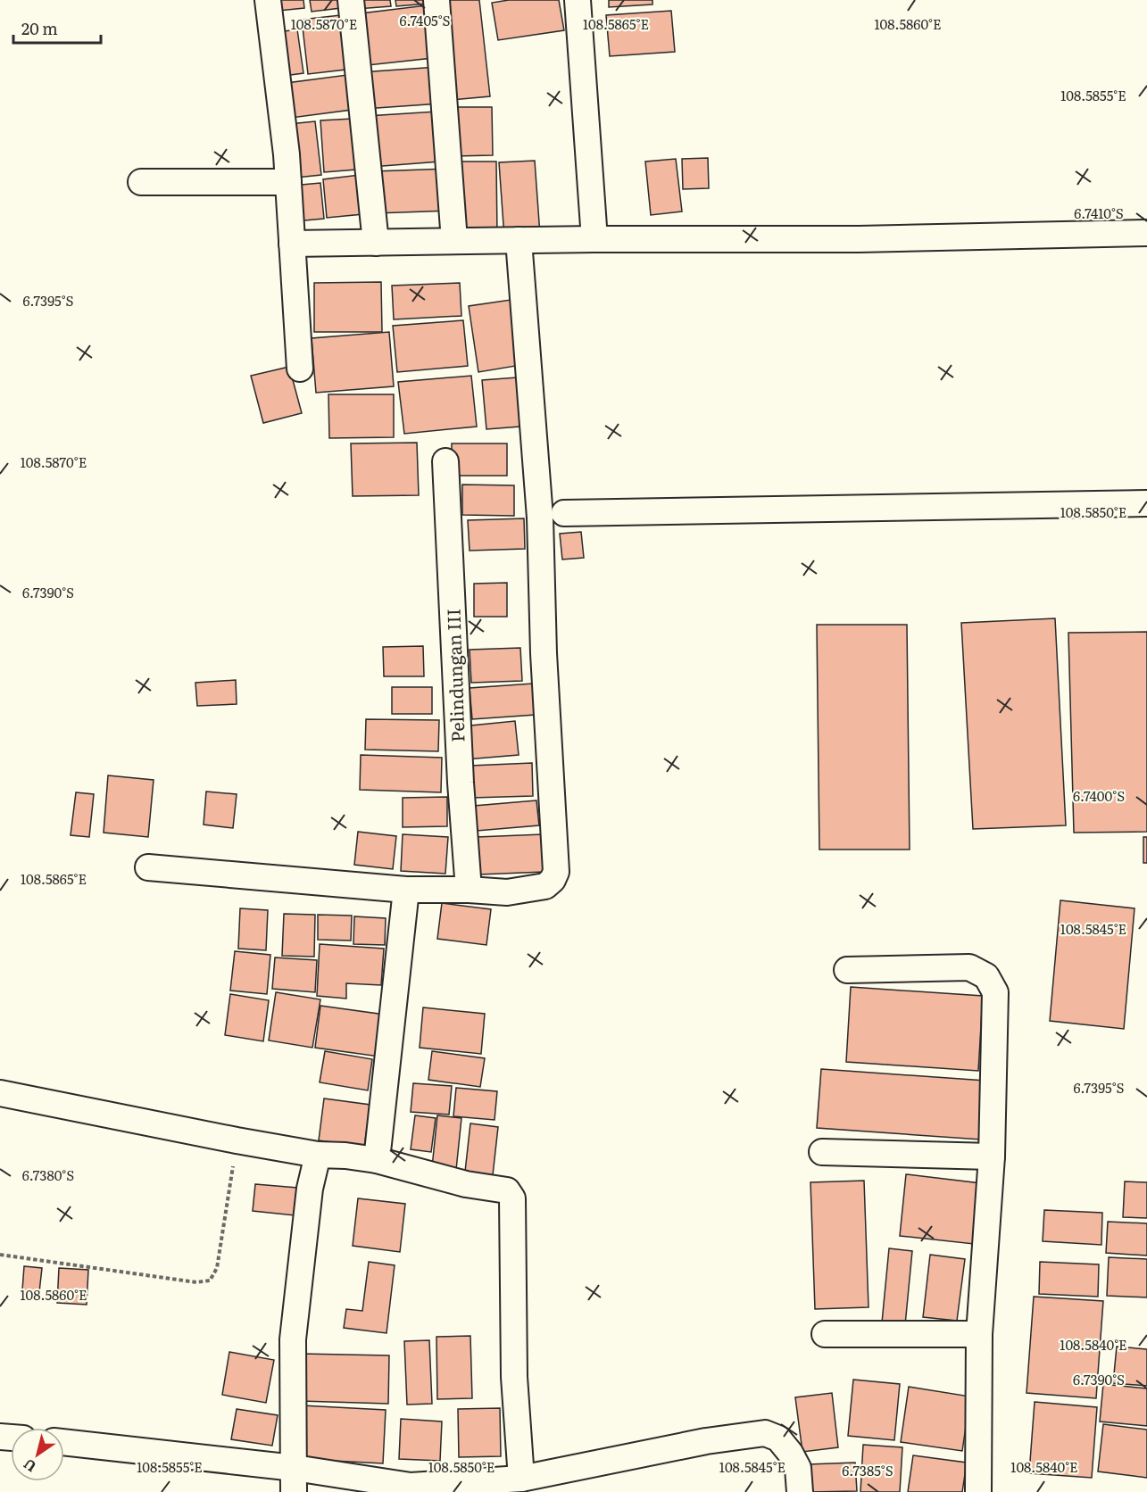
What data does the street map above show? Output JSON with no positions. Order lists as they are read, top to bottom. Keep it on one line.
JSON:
{"streets":{"street":["Pelindungan III"]},"scale_bar":"20 m","north":"bottom left","coordinates":["6.7405°S","108.5870°E","108.5865°E","108.5860°E","108.5855°E","6.7410°S","6.7395°S","108.5850°E","6.7390°S","6.7400°S","108.5845°E","6.7380°S","108.5840°E","6.7385°S"]}
